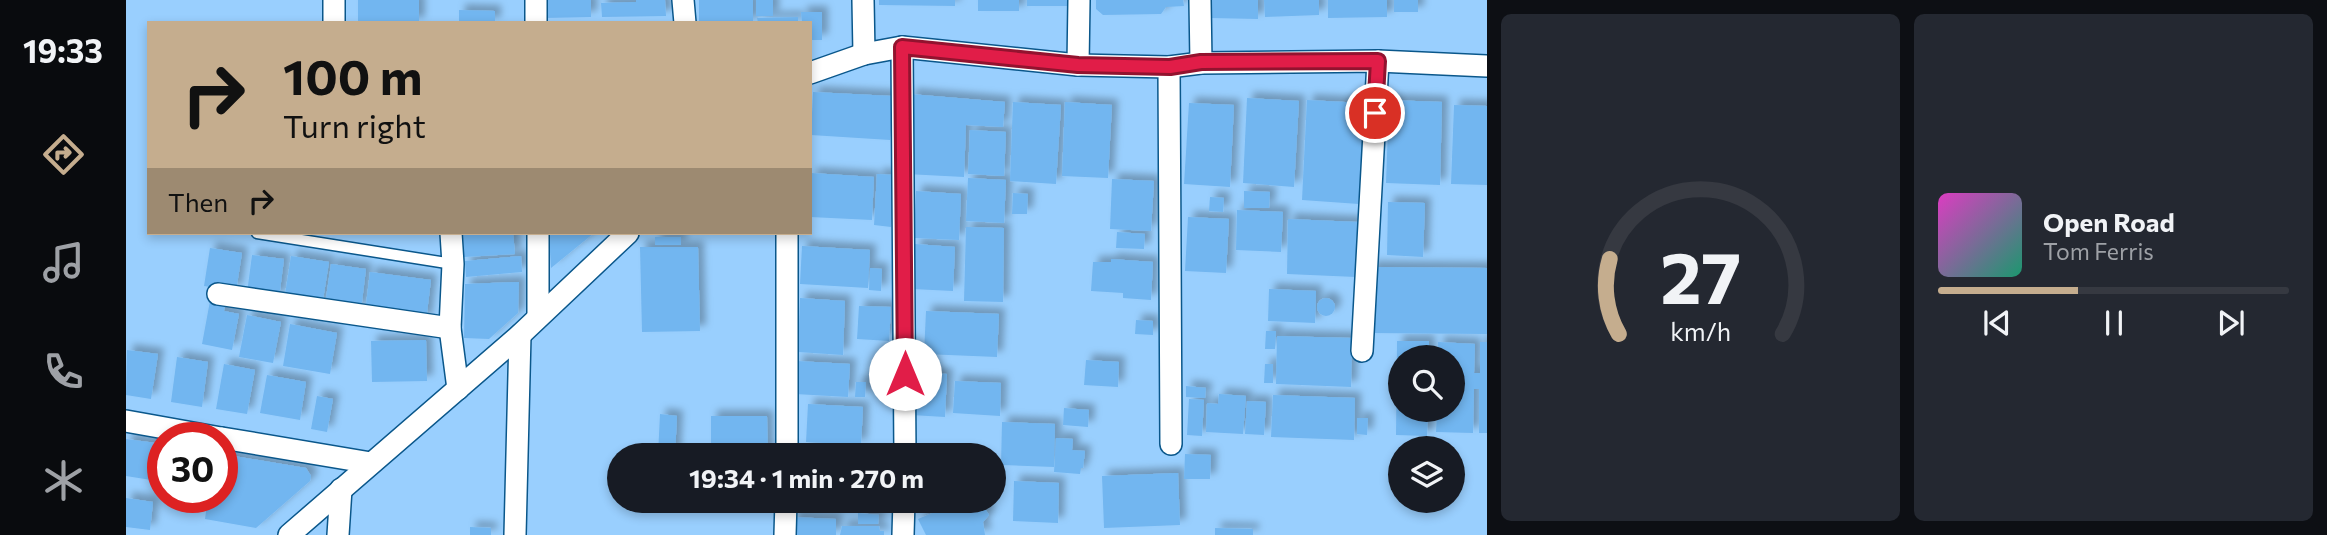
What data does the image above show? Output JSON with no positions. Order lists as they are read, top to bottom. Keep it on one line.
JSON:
{"page":{"tabs":"19:33","turn":["100 m","Turn right"],"then":"Then","song":["Open Road","Tom Ferris"],"limit":"30","trip":"19:34 · 1 min · 270 m","gauge":["27","km/h"]}}
